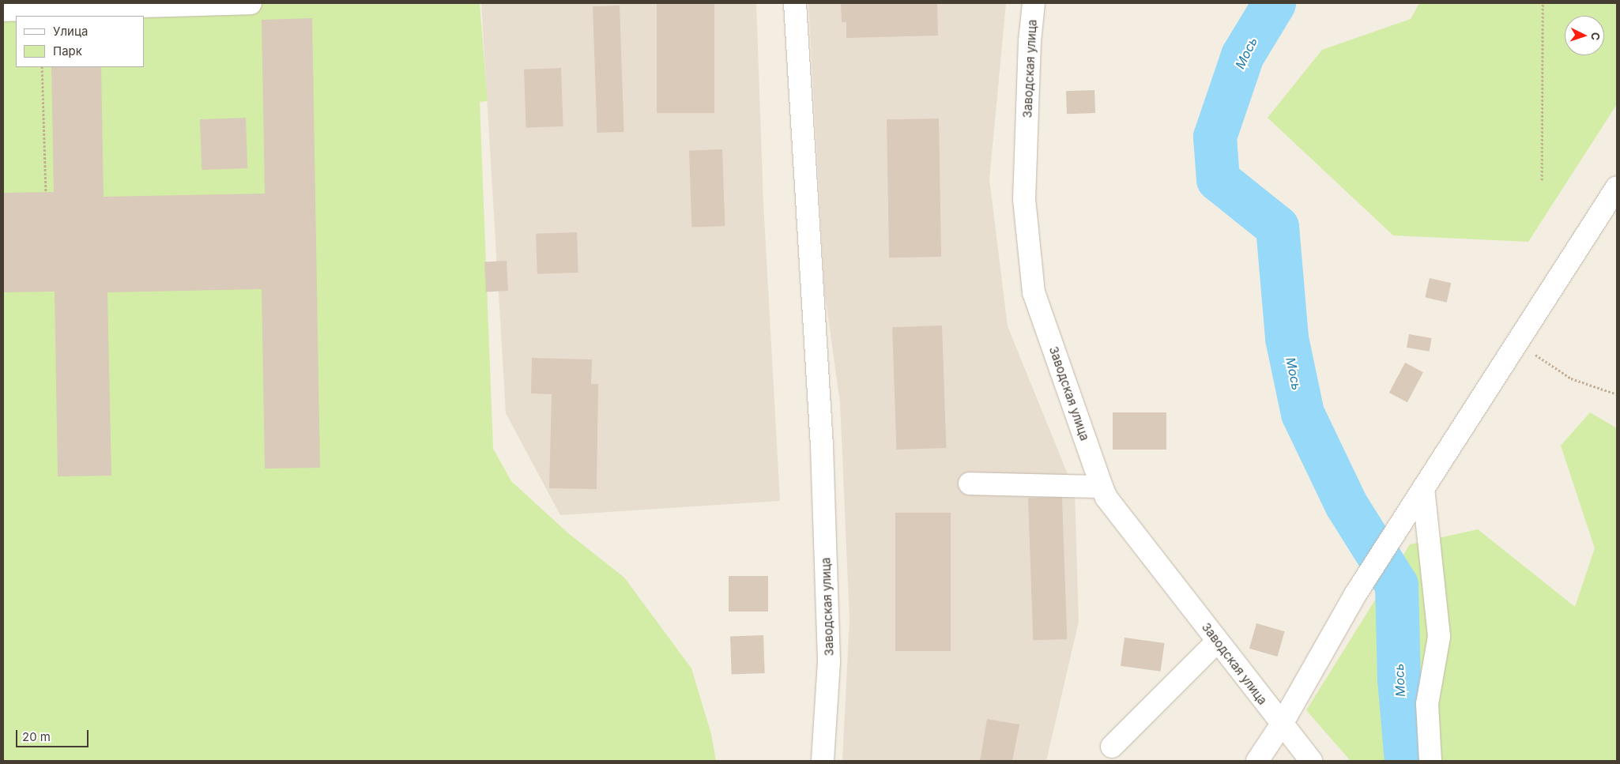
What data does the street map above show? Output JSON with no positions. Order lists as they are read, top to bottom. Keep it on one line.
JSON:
{"streets":{"street":["Заводская улица"]},"water":["Мось"],"legend":["Улица","Парк"],"scale_bar":"20 m","north":"right"}
